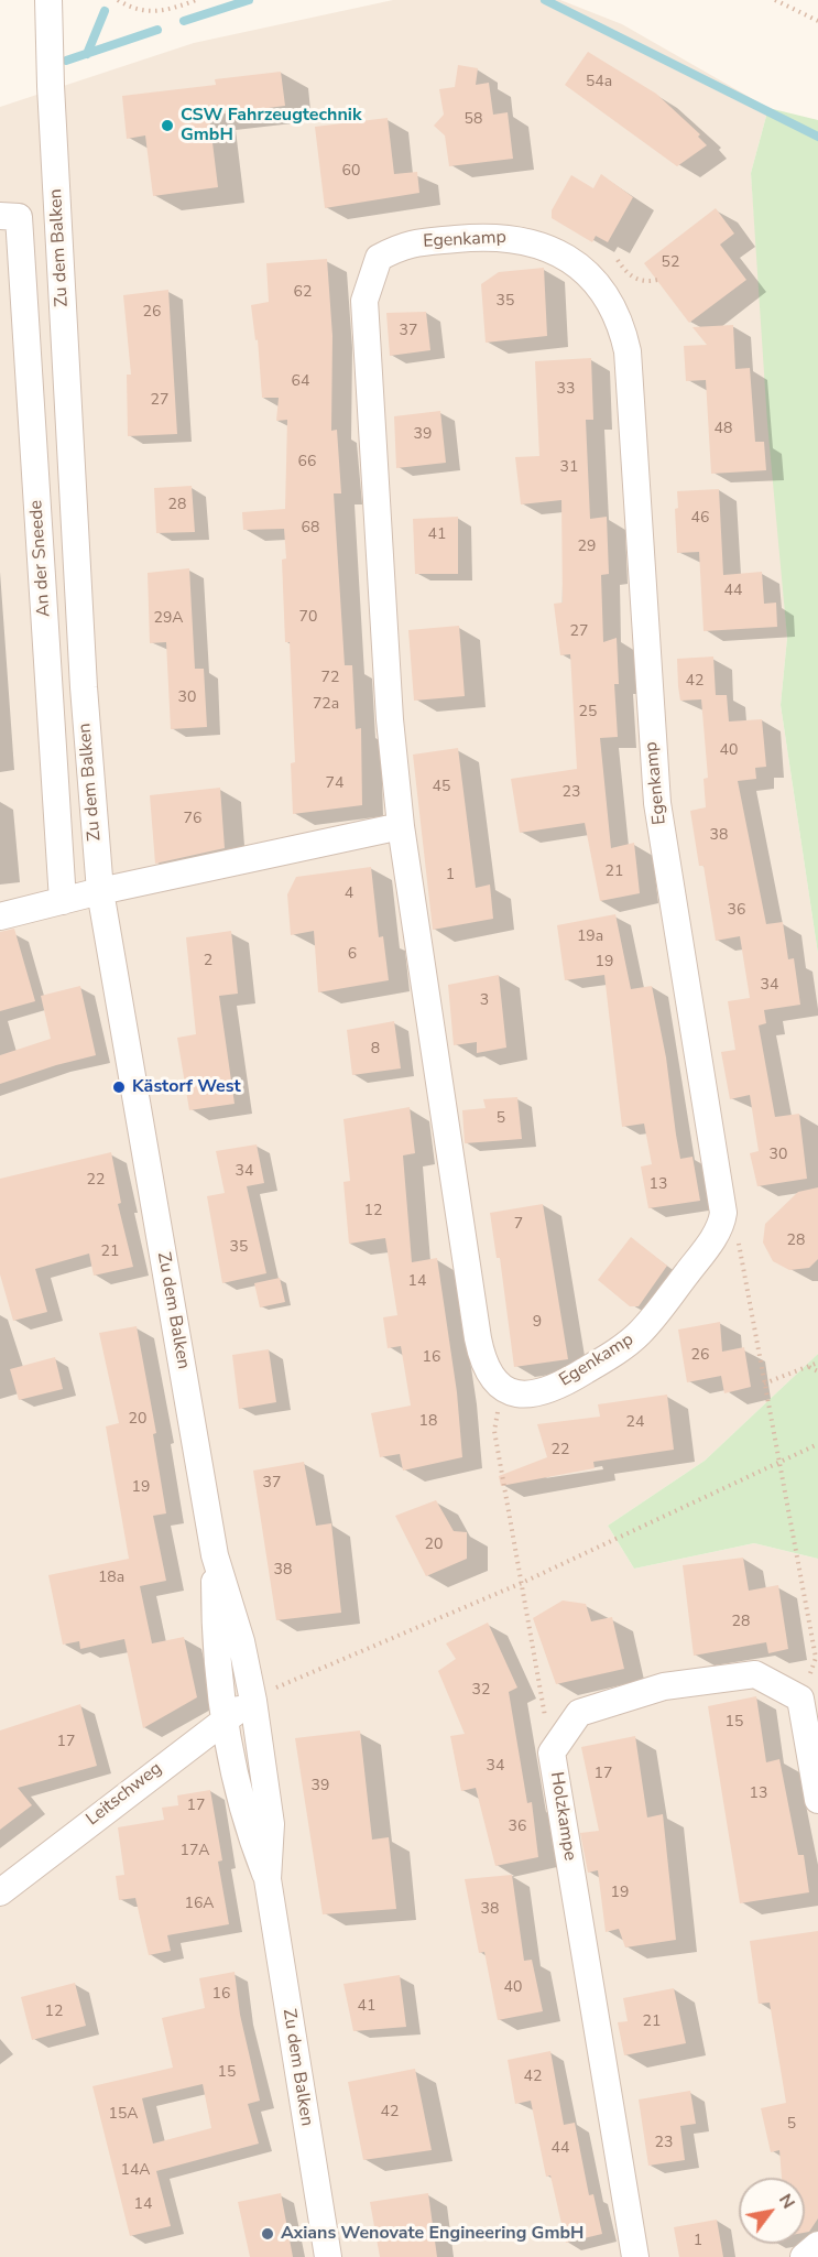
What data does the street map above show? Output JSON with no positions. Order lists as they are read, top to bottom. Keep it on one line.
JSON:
{"streets":{"street":["Egenkamp","Zu dem Balken","An der Sneede","Leitschweg","Holzkampe"]},"crossings":[["Zu dem Balken","Leitschweg"]],"places":["CSW Fahrzeugtechnik GmbH","Kästorf West","Axians Wenovate Engineering GmbH"],"house_numbers":["54a","58","60","52","62","35","26","37","64","33","27","48","39","66","31","28","46","68","41","29","44","70","29A","27","72","42","30","72a","25","40","74","45","23","76","38","21","1","4","36","19a","6","2","19","34","3","8","5","30","34","22","13","12","7","28","35","21","14","9","26","16","20","18","24","22","37","19","20","38","18a","28","32","15","17","34","17","39","13","17","36","17A","19","16A","38","40","16","41","12","21","15","42","42","15A","5","23","44","14A","14","1"],"north":"top right"}
